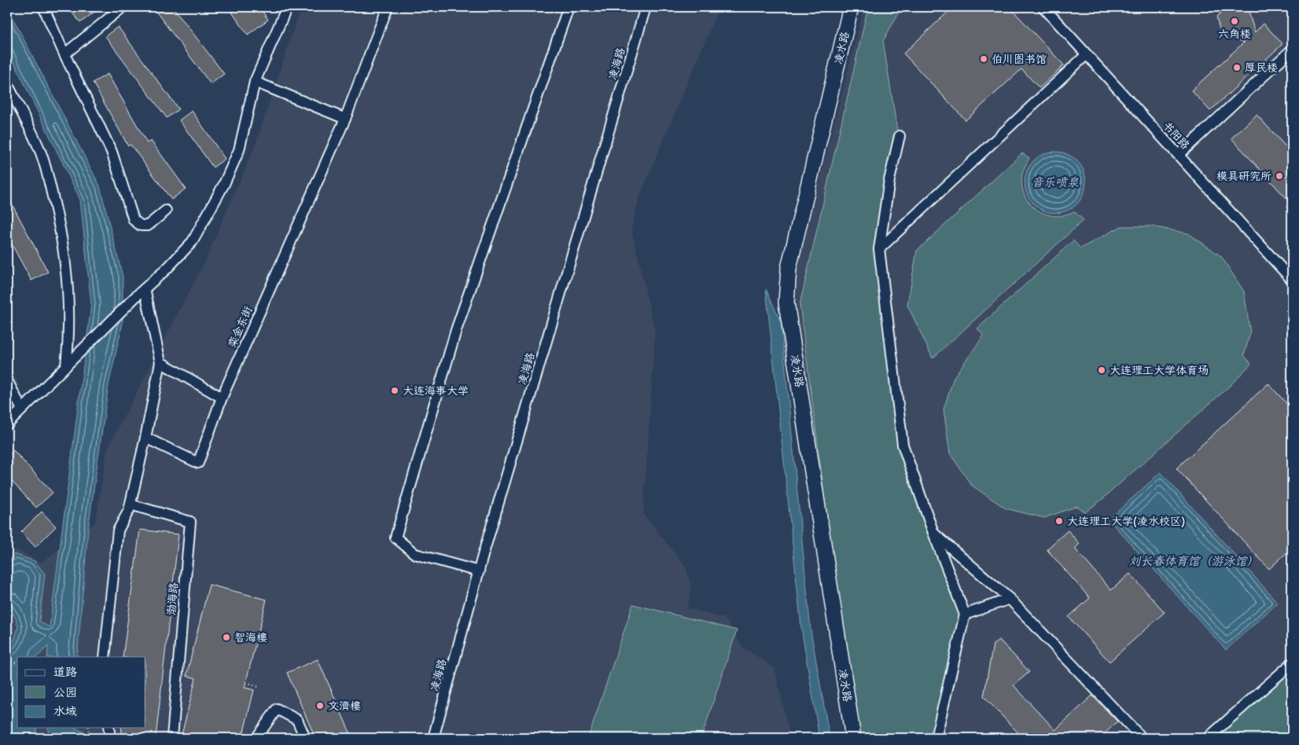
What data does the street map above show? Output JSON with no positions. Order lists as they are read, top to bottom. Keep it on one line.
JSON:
{"streets":{"main road":["凌水路"],"street":["凌海路","书阳路","栾金东街","渤海路"]},"water":["音乐喷泉","刘长春体育馆（游泳馆）"],"places":["六角楼","伯川图书馆","厚民楼","模具研究所","大连理工大学体育场","大连海事大学","大连理工大学(凌水校区)","智海樓","文濟樓"],"legend":["道路","公园","水域"]}
